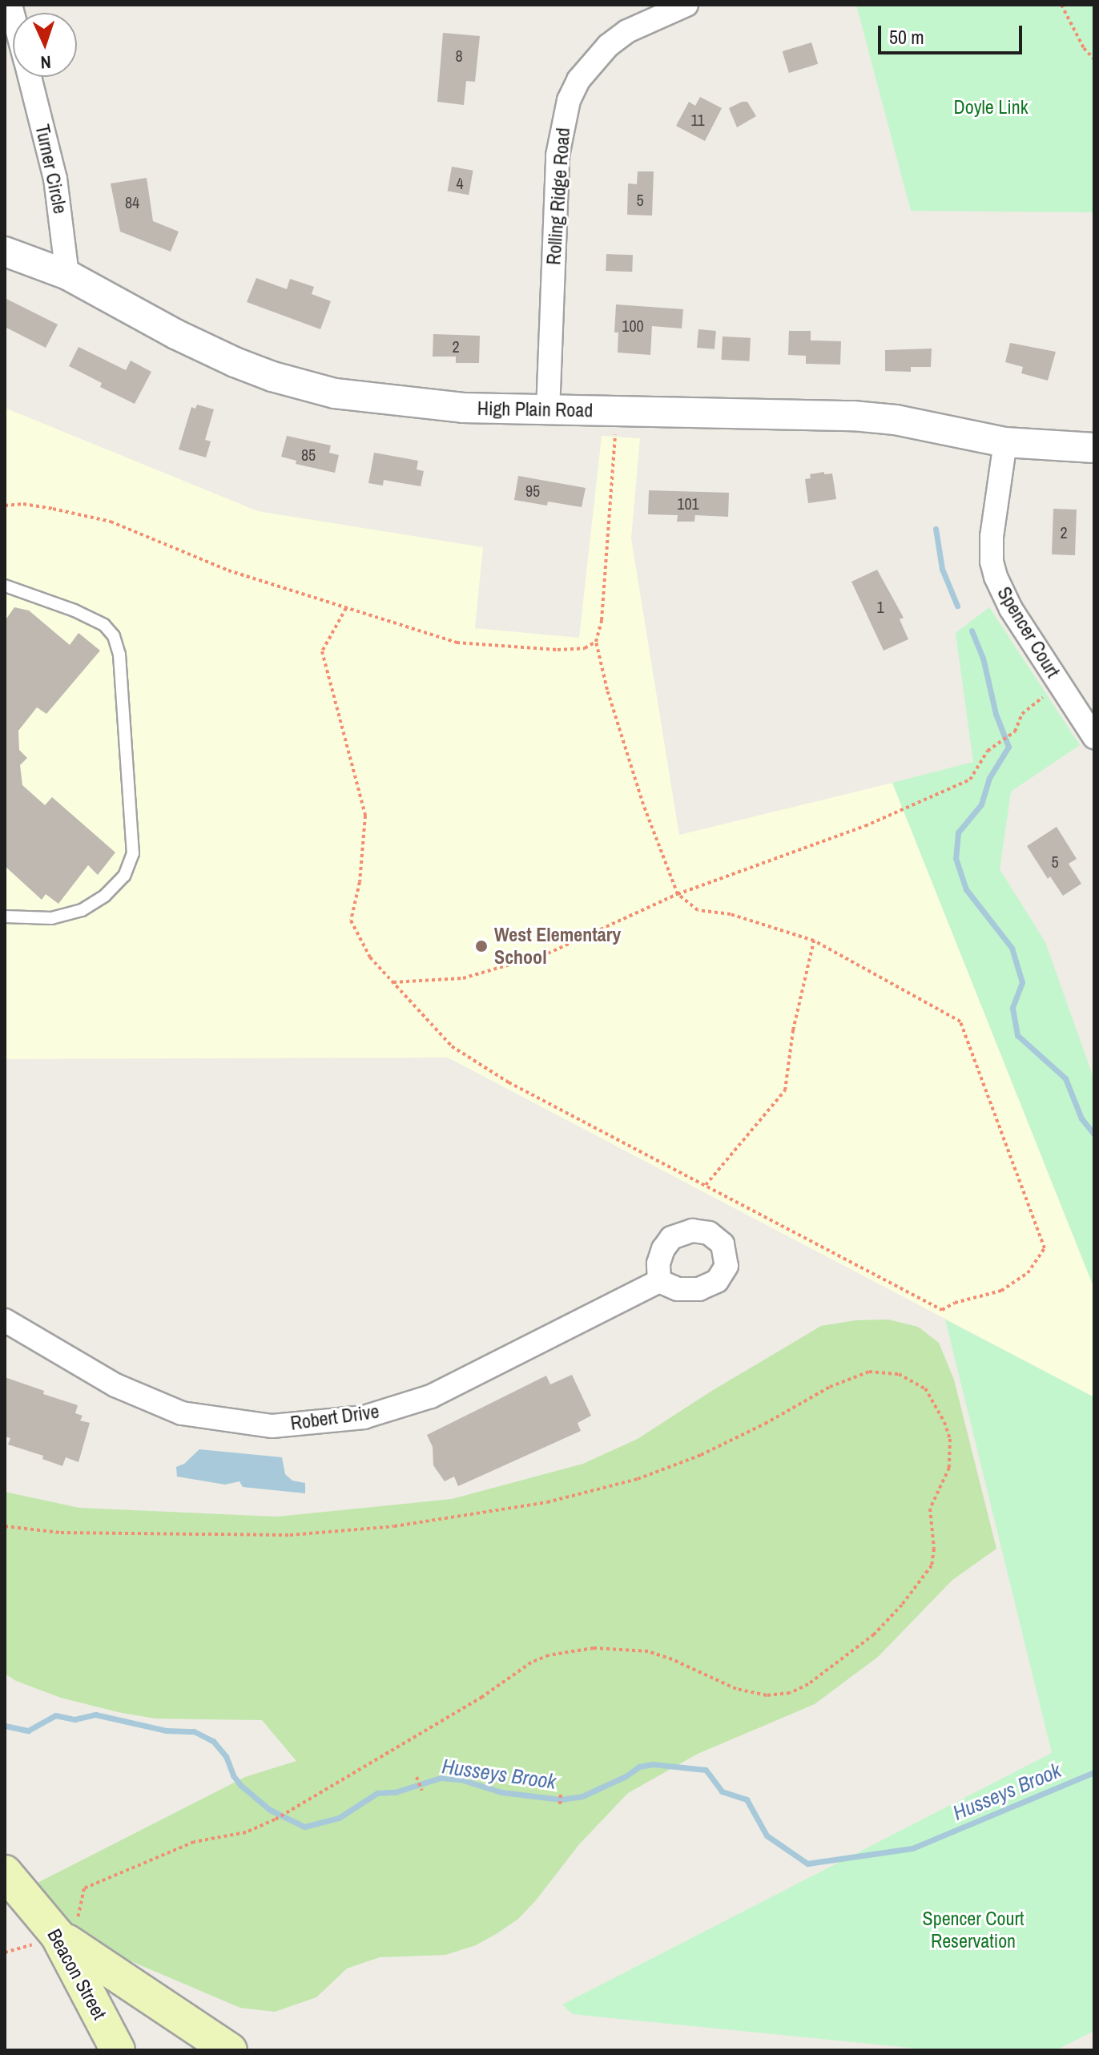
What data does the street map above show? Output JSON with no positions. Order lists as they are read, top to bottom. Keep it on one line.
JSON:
{"streets":{"main road":["Beacon Street"],"street":["Turner Circle","Rolling Ridge Road","High Plain Road","Spencer Court","Robert Drive"]},"crossings":[["Turner Circle","High Plain Road"],["Rolling Ridge Road","High Plain Road"],["High Plain Road","Spencer Court"]],"water":["Husseys Brook"],"parks":["Doyle Link","Spencer Court Reservation"],"places":["West Elementary School"],"house_numbers":["8","11","4","5","84","100","2","85","95","101","2","1","5"],"scale_bar":"50 m","north":"bottom"}
